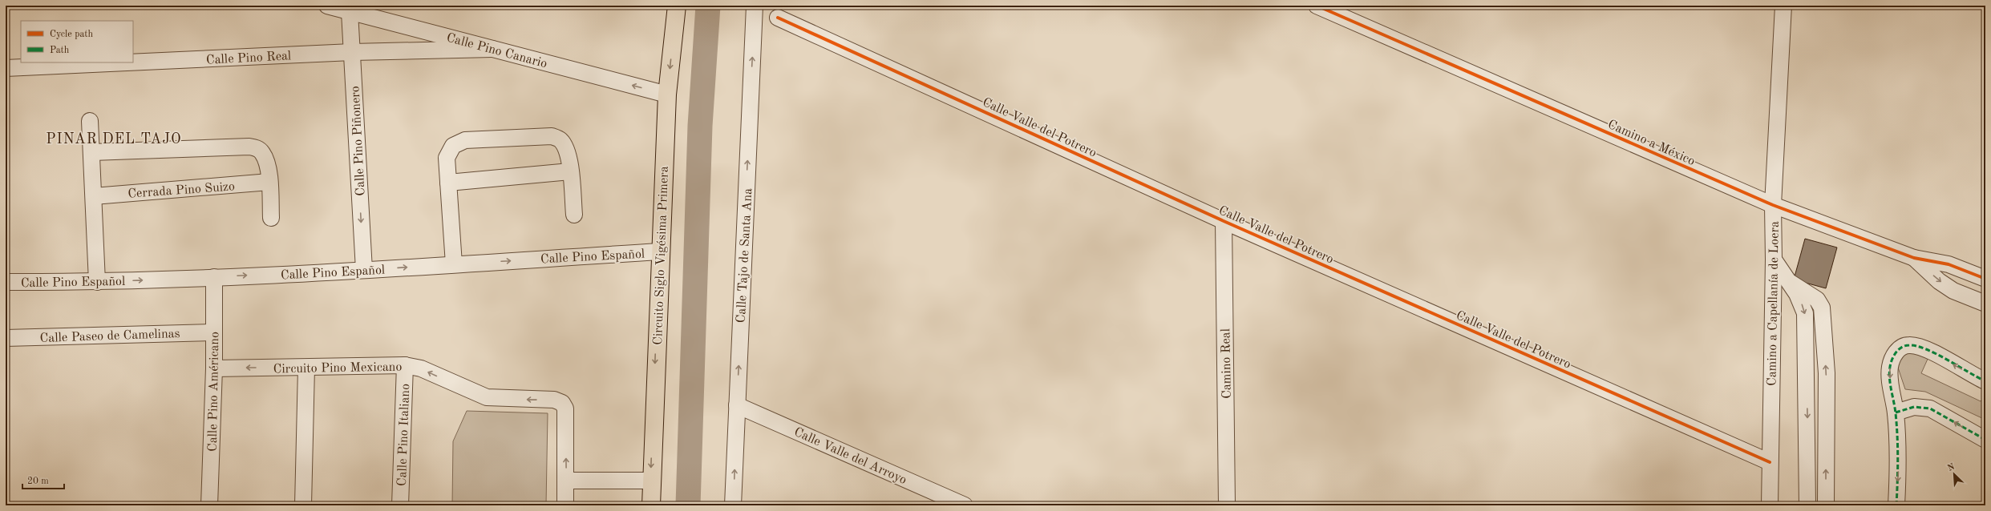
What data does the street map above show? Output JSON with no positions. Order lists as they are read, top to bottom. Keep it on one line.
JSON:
{"streets":{"main road":["Circuito Siglo Vigésima Primera"],"street":["Calle Pino Canario","Calle Pino Real","Calle Valle del Potrero","Calle Pino Piñonero","Camino a México","Cerrada Pino Suizo","Calle Pino Español","Calle Tajo de Santa Ana","Camino a Capellanía de Loera","Calle Paseo de Camelinas","Camino Real","Circuito Pino Mexicano","Calle Pino Américano","Calle Pino Italiano","Calle Valle del Arroyo"]},"crossings":[["Calle Pino Canario","Calle Pino Real"],["Calle Pino Canario","Calle Pino Piñonero"],["Calle Pino Canario","Circuito Siglo Vigésima Primera"],["Calle Pino Real","Calle Pino Piñonero"],["Calle Valle del Potrero","Camino a Capellanía de Loera"],["Calle Valle del Potrero","Camino Real"],["Calle Pino Piñonero","Calle Pino Español"],["Camino a México","Camino a Capellanía de Loera"],["Calle Pino Español","Circuito Siglo Vigésima Primera"],["Calle Pino Español","Calle Pino Américano"],["Calle Tajo de Santa Ana","Calle Valle del Arroyo"],["Calle Paseo de Camelinas","Calle Pino Américano"],["Circuito Pino Mexicano","Calle Pino Américano"],["Circuito Pino Mexicano","Calle Pino Italiano"]],"one_way":["Calle Pino Español","Circuito Siglo Vigésima Primera","Calle Tajo de Santa Ana","Circuito Pino Mexicano"],"districts":["PINAR DEL TAJO"],"legend":["Cycle path","Path"],"scale_bar":"20 m","north":"top left"}
